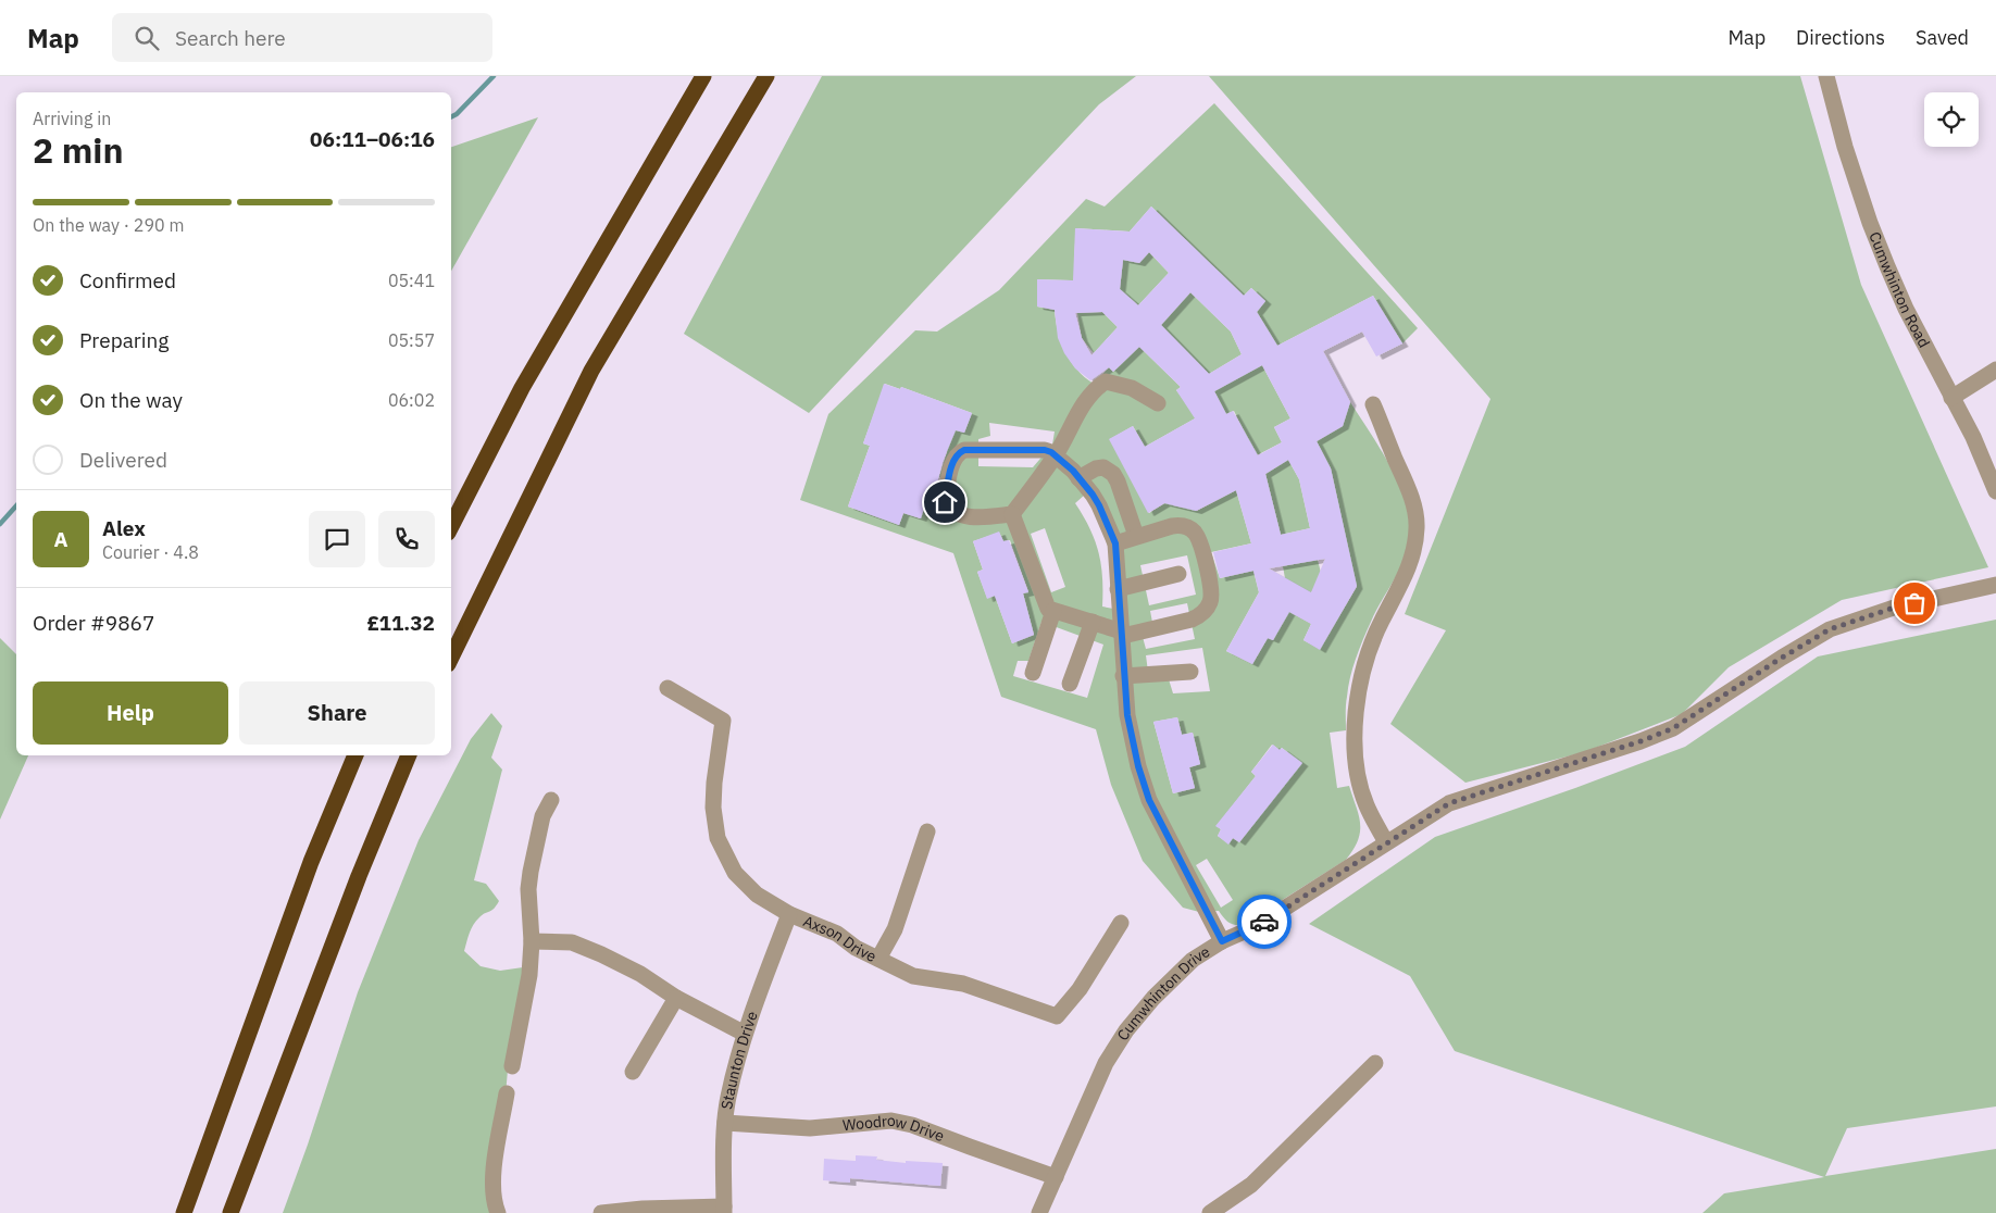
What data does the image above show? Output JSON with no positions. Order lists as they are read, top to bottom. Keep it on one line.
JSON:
{"streets":{"street":["Cumwhinton Road","Axson Drive","Cumwhinton Drive","Staunton Drive","Woodrow Drive"]},"crossings":[["Axson Drive","Staunton Drive"],["Cumwhinton Drive","Woodrow Drive"],["Staunton Drive","Woodrow Drive"]],"page":{"header":"Map","search":"Search here","nav":["Map","Directions","Saved"],"heading":["2 min","Arriving in","06:11–06:16"],"panel":["Alex","Courier · 4.8","Order #9867","£11.32"],"bar":"On the way · 290 m","list":[["Confirmed","05:41"],["Preparing","05:57"],["On the way","06:02"],"Delivered"],"round":"A","buttons":["Help","Share"]}}
